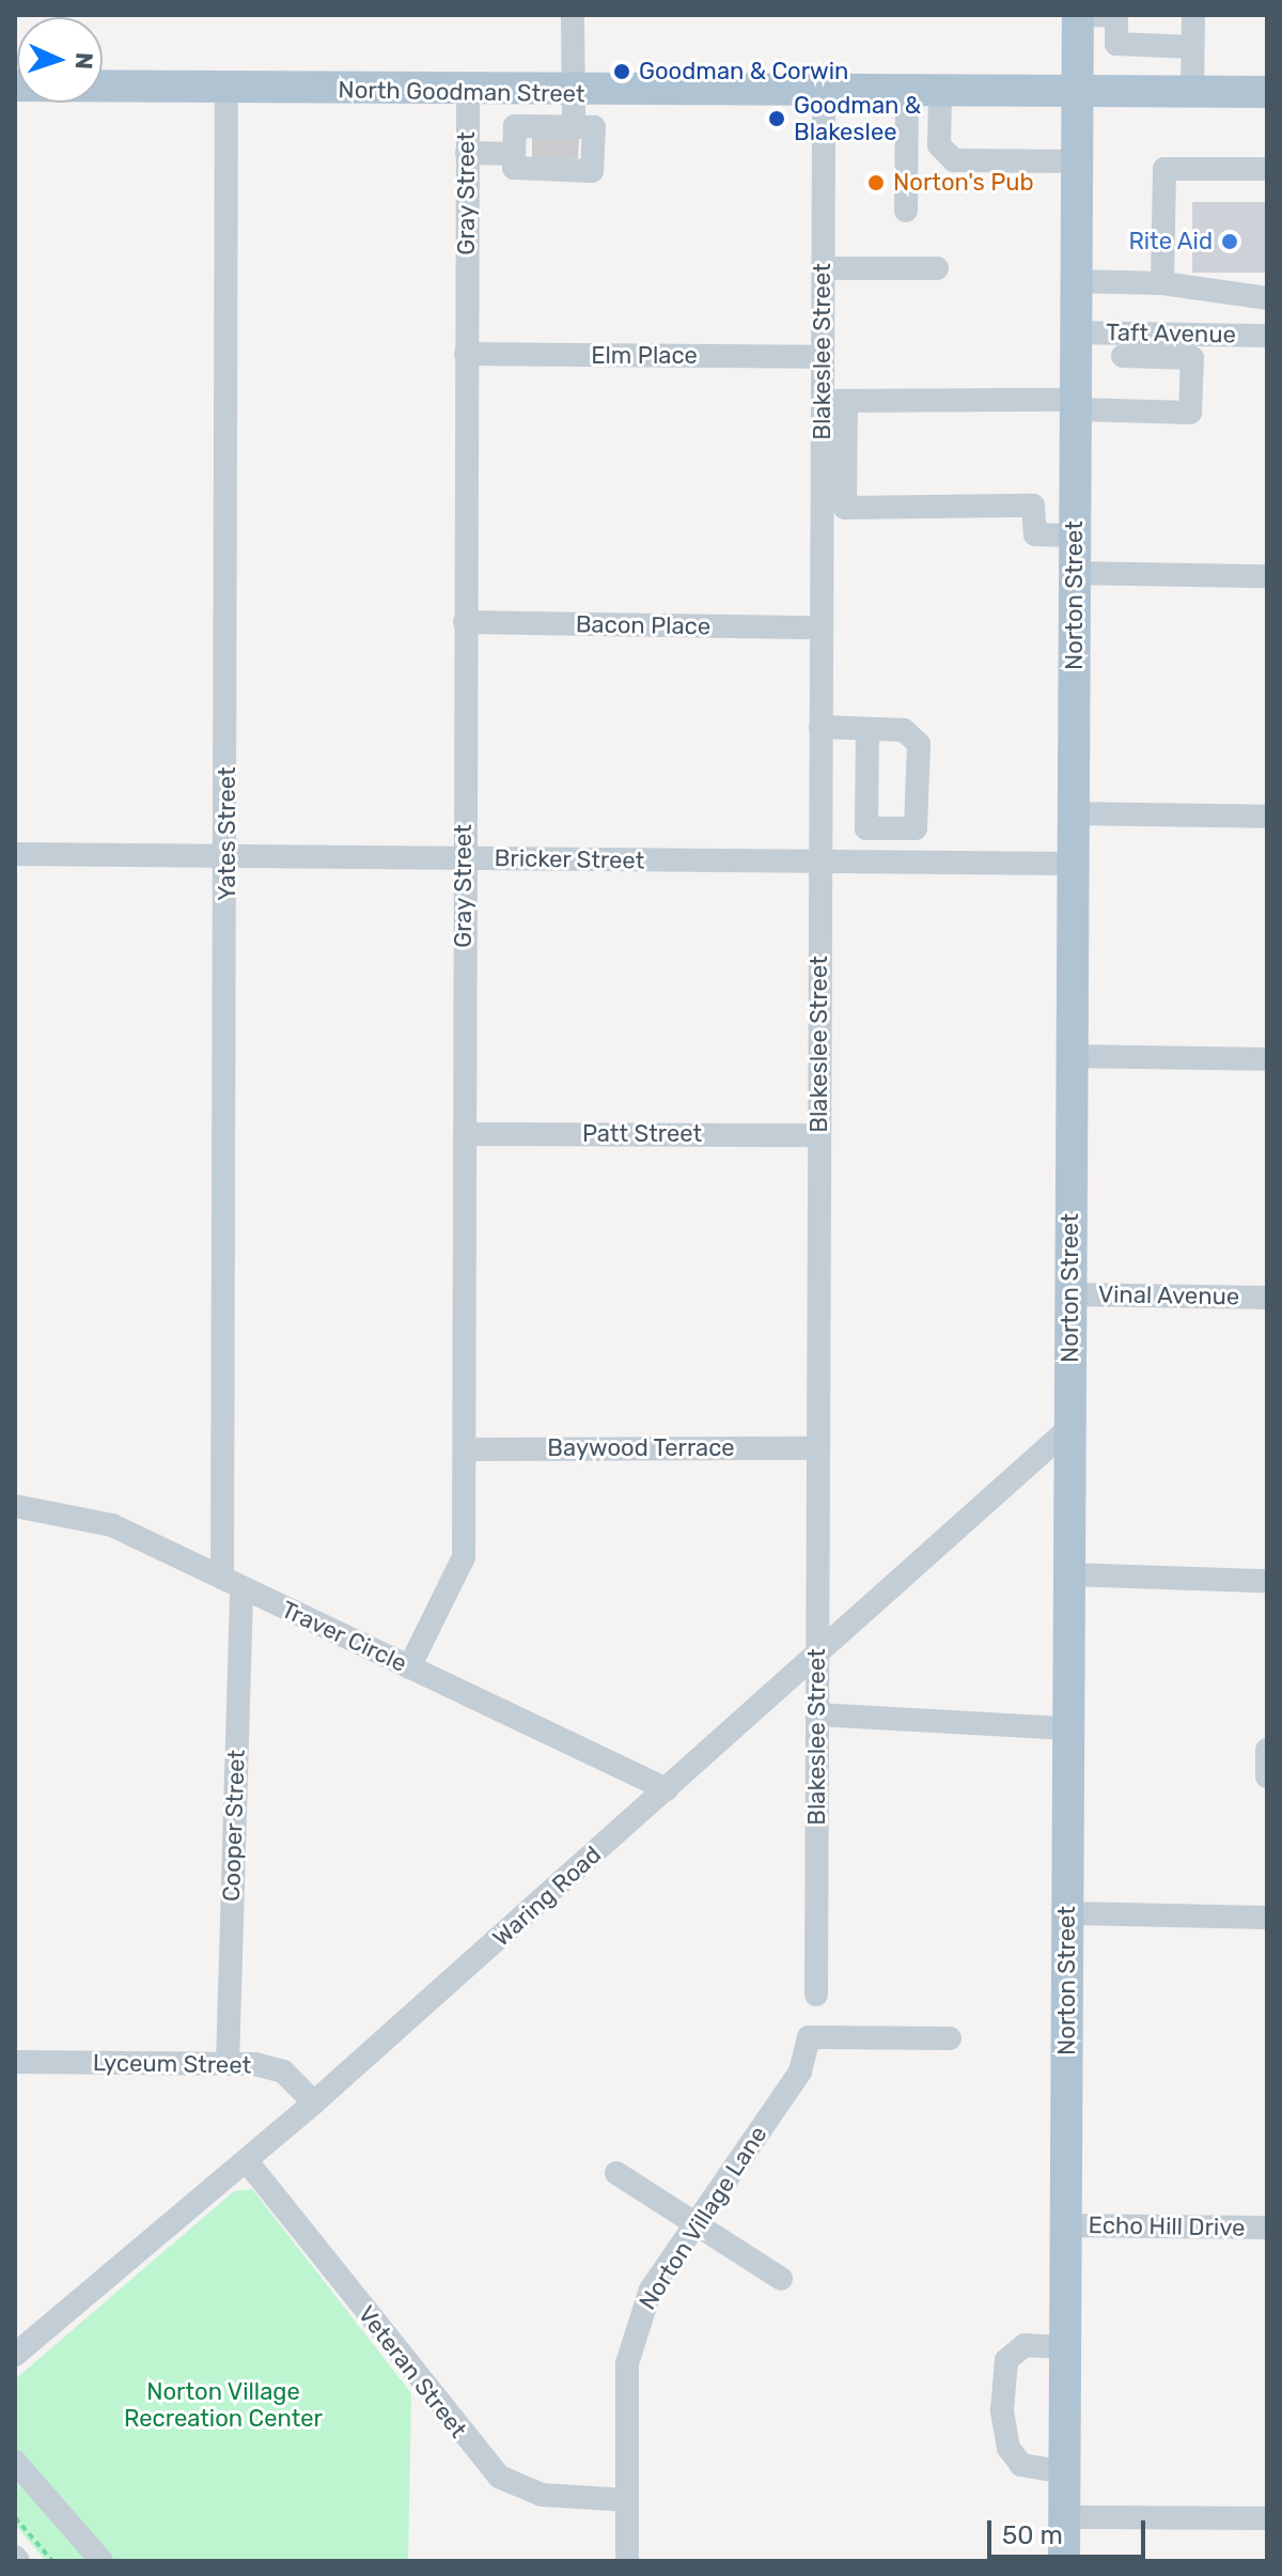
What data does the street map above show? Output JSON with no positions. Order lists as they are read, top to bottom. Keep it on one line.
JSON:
{"streets":{"main road":["North Goodman Street","Norton Street"],"street":["Gray Street","Taft Avenue","Blakeslee Street","Elm Place","Bacon Place","Yates Street","Bricker Street","Patt Street","Vinal Avenue","Baywood Terrace","Traver Circle","Cooper Street","Waring Road","Lyceum Street","Norton Village Lane","Echo Hill Drive","Veteran Street"]},"crossings":[["North Goodman Street","Gray Street"],["North Goodman Street","Blakeslee Street"],["North Goodman Street","Norton Street"],["North Goodman Street","Yates Street"],["Gray Street","Elm Place"],["Gray Street","Bacon Place"],["Gray Street","Bricker Street"],["Gray Street","Patt Street"],["Gray Street","Baywood Terrace"],["Gray Street","Traver Circle"],["Taft Avenue","Norton Street"],["Blakeslee Street","Elm Place"],["Blakeslee Street","Bacon Place"],["Blakeslee Street","Bricker Street"],["Blakeslee Street","Patt Street"],["Blakeslee Street","Baywood Terrace"],["Blakeslee Street","Waring Road"],["Norton Street","Bricker Street"],["Norton Street","Vinal Avenue"],["Norton Street","Waring Road"],["Norton Street","Echo Hill Drive"],["Yates Street","Bricker Street"],["Yates Street","Traver Circle"],["Yates Street","Cooper Street"],["Traver Circle","Cooper Street"],["Traver Circle","Waring Road"],["Cooper Street","Lyceum Street"],["Waring Road","Lyceum Street"],["Waring Road","Veteran Street"],["Norton Village Lane","Veteran Street"]],"parks":["Norton Village Recreation Center"],"places":["Goodman & Corwin","Goodman & Blakeslee","Norton's Pub","Rite Aid"],"scale_bar":"50 m","north":"right"}
